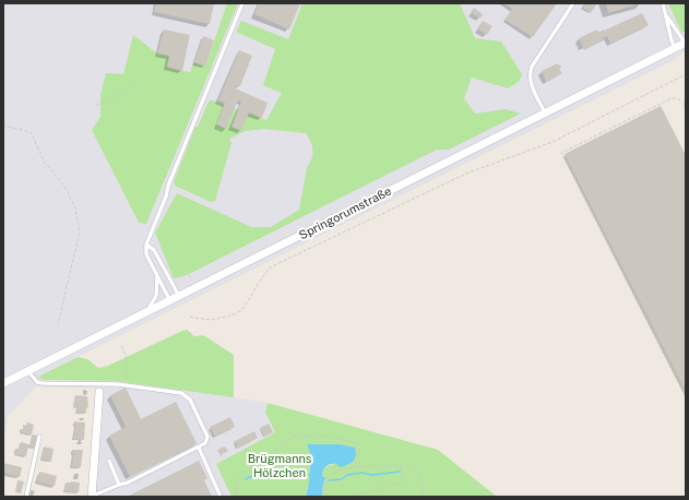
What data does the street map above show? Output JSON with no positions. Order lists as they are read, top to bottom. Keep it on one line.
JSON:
{"streets":{"street":["Springorumstraße"]},"parks":["Brügmanns Hölzchen"]}
